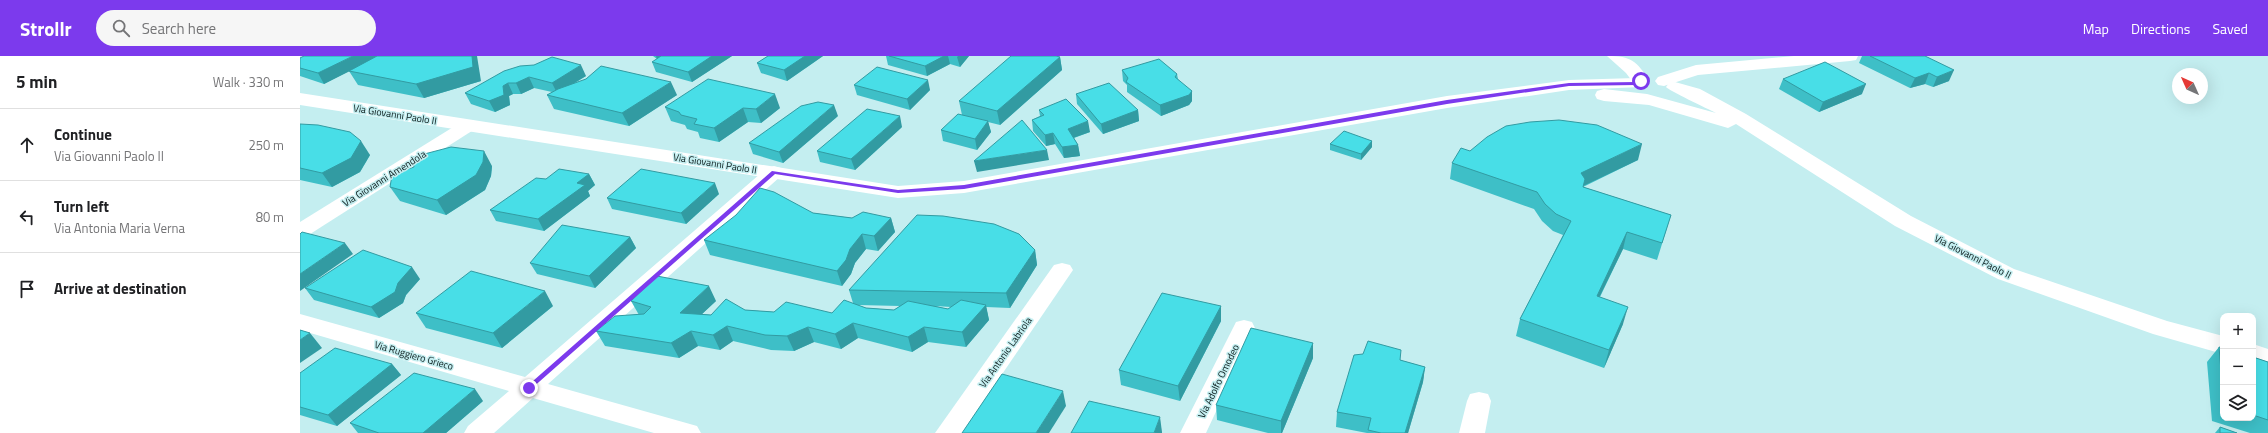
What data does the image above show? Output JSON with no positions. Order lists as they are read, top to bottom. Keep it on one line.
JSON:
{"streets":{"street":["Via Giovanni Paolo II","Via Giovanni Amendola","Via Antonio Labriola","Via Ruggiero Grieco","Via Adolfo Omodeo"]},"crossings":[["Via Giovanni Paolo II","Via Giovanni Amendola"]],"north":"top left","page":{"header":"Strollr","search":"Search here","nav":["Map","Directions","Saved"],"heading":["5 min","Walk · 330 m"],"list":[["Continue","Via Giovanni Paolo II","250 m"],["Turn left","Via Antonia Maria Verna","80 m"],"Arrive at destination"],"map_buttons":["+","−"]}}
